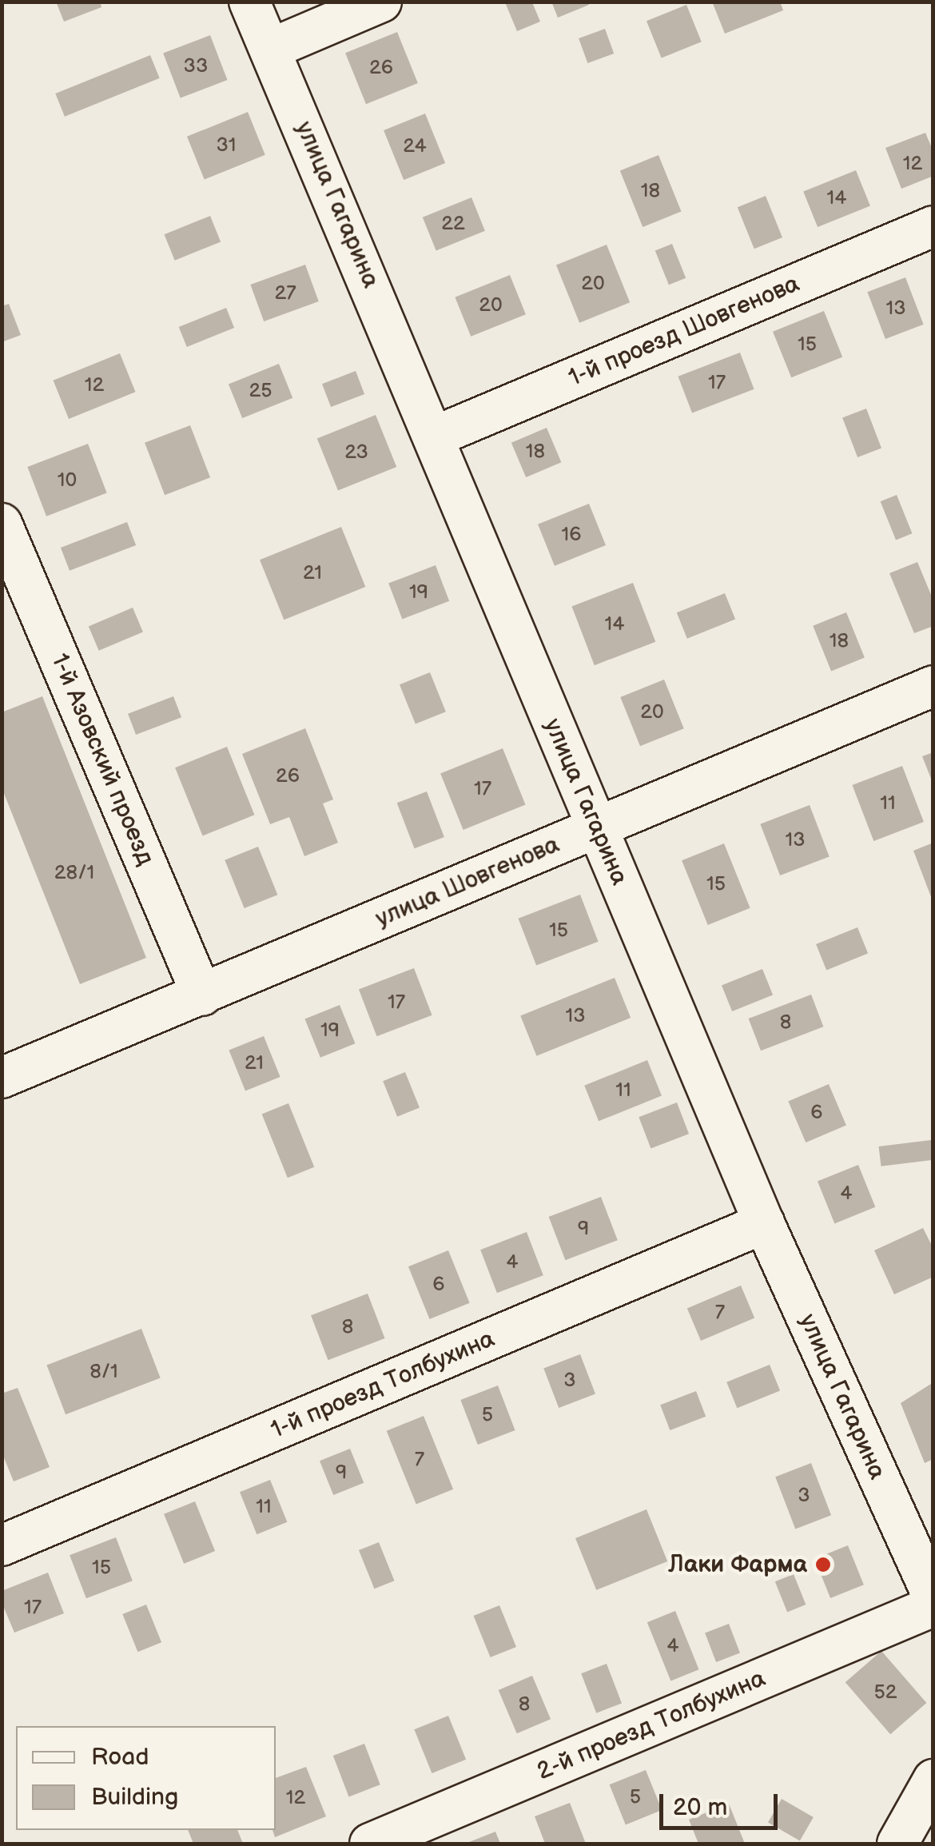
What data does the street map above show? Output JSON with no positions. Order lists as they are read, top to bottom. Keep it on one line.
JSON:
{"streets":{"street":["улица Гагарина","1-й проезд Шовгенова","1-й Азовский проезд","улица Шовгенова","1-й проезд Толбухина","2-й проезд Толбухина"]},"crossings":[["улица Гагарина","1-й проезд Шовгенова"],["улица Гагарина","улица Шовгенова"],["улица Гагарина","1-й проезд Толбухина"],["1-й Азовский проезд","улица Шовгенова"]],"places":["Лаки Фарма"],"house_numbers":["33","26","31","24","12","18","14","22","20","27","20","13","15","17","12","25","18","23","10","16","21","19","14","18","20","26","17","11","13","28/1","15","15","17","13","8","19","21","11","6","4","9","4","6","7","8","8/1","3","5","7","9","3","11","15","17","4","52","8","5","12"],"legend":["Road","Building"],"scale_bar":"20 m"}
